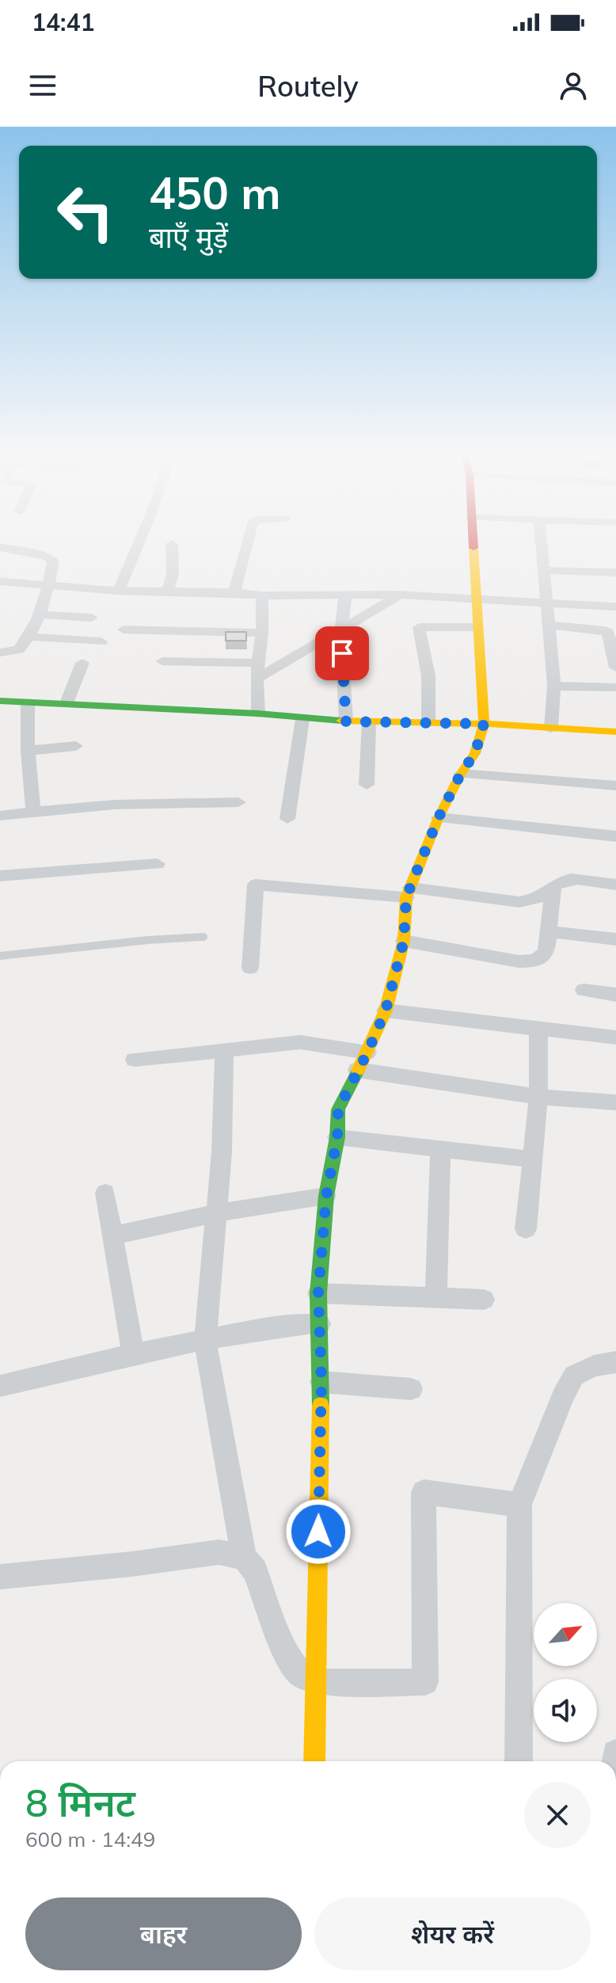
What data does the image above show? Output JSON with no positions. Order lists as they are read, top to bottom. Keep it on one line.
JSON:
{"north":"top right","page":{"status":"14:41","header":"Routely","turn":["450 m","बाएँ मुड़ें"],"heading":["8 मिनट","600 m · 14:49"],"buttons":["बाहर","शेयर करें"]}}
